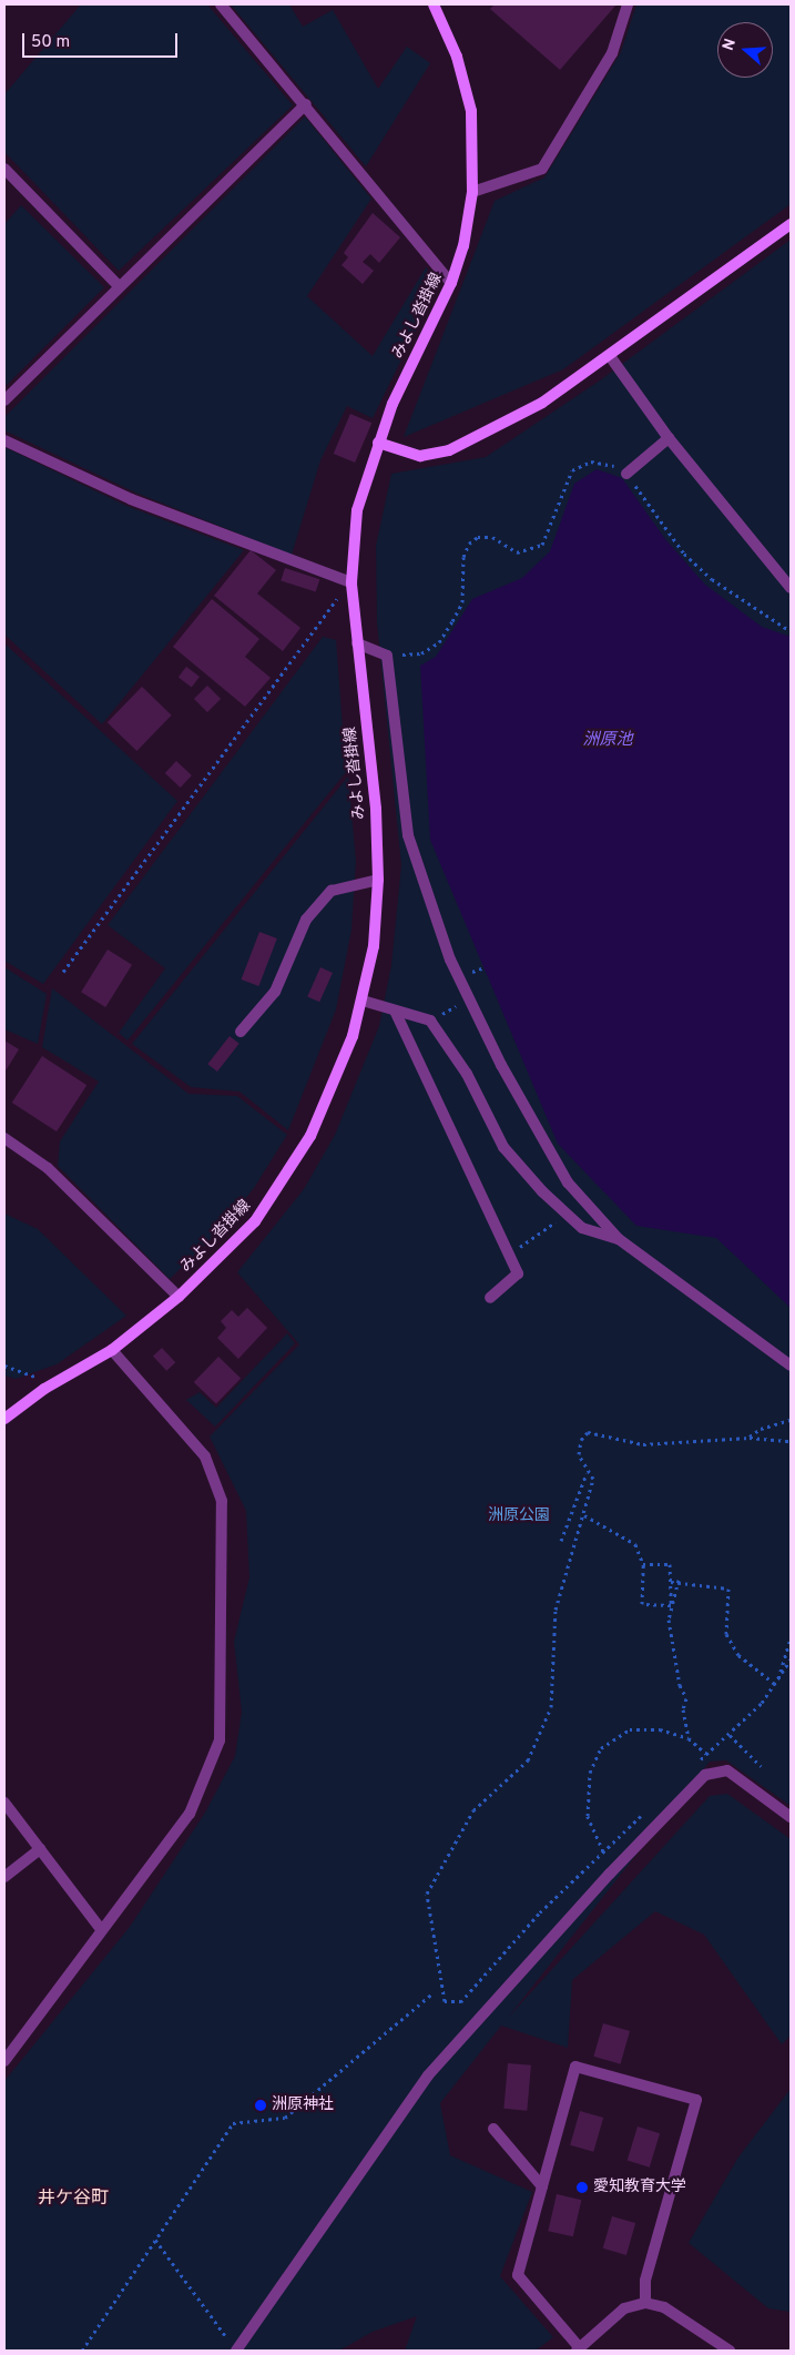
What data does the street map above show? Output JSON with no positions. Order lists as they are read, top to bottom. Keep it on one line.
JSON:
{"streets":{"main road":["みよし沓掛線"]},"districts":["井ケ谷町"],"water":["洲原池"],"parks":["洲原公園"],"places":["洲原神社","愛知教育大学"],"scale_bar":"50 m","north":"left"}
